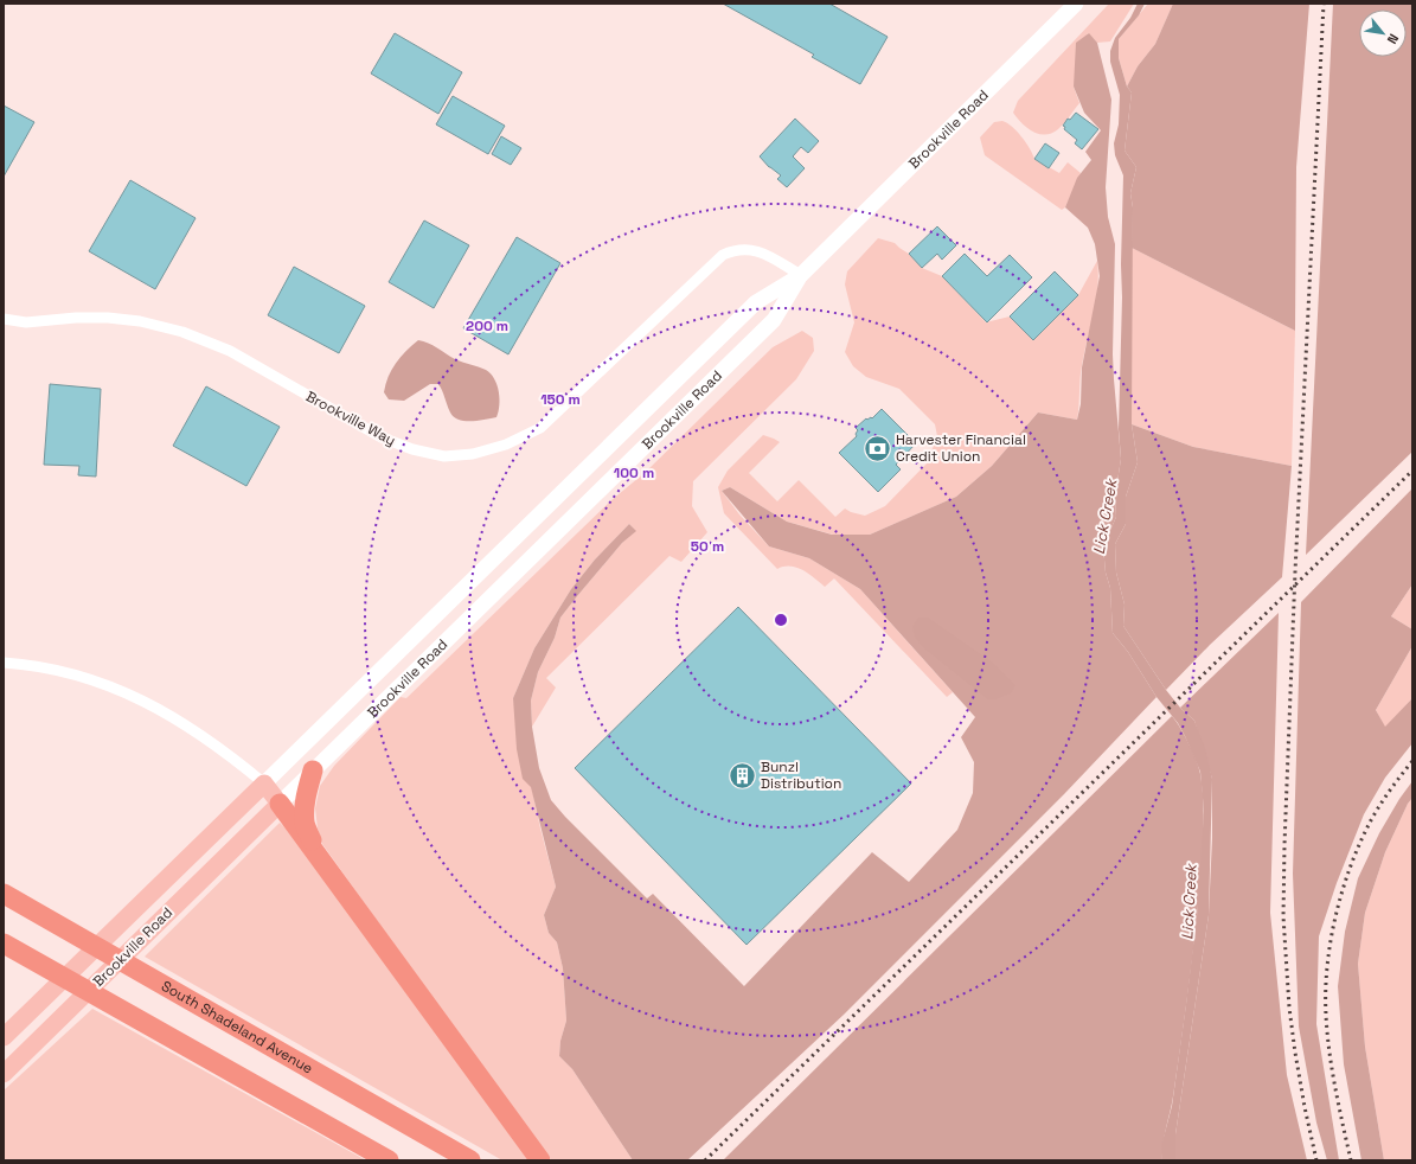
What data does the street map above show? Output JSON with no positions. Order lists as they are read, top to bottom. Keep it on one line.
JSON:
{"streets":{"highway":["South Shadeland Avenue"],"main road":["Brookville Road"],"street":["Brookville Way"]},"crossings":[["Brookville Road","Brookville Way"]],"water":["Lick Creek"],"places":{"bank":["Harvester Financial Credit Union"],"building":["Bunzl Distribution"]},"north":"bottom right","rings":["200 m","150 m","100 m","50 m"]}
